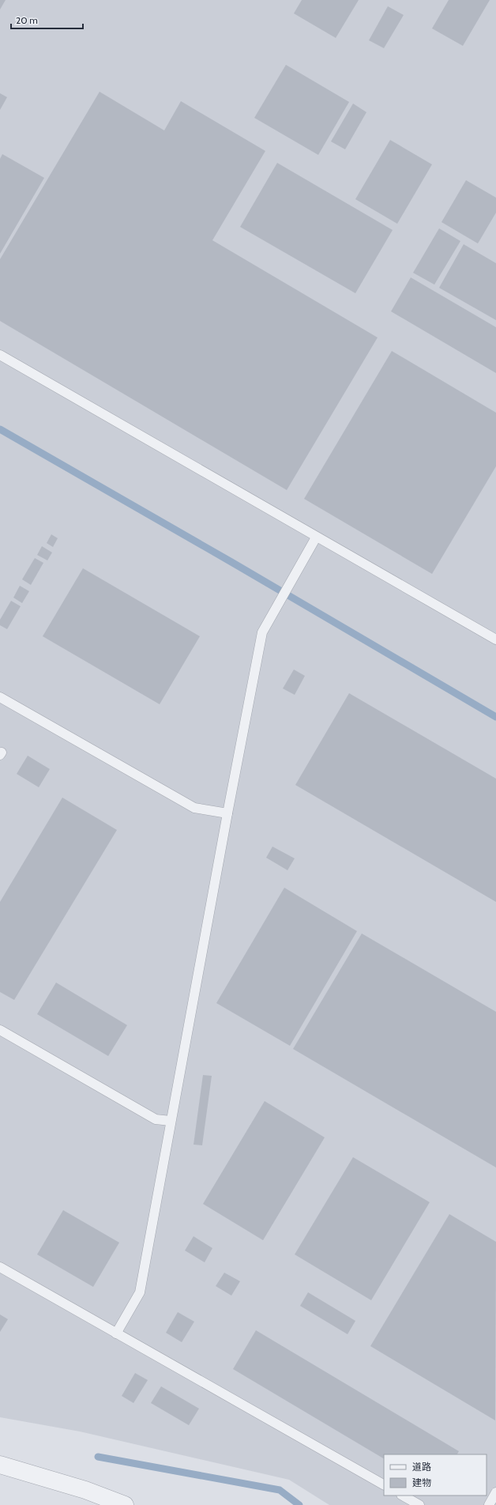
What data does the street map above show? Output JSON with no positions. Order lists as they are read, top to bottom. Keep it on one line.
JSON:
{"legend":["道路","建物"],"scale_bar":"20 m"}
